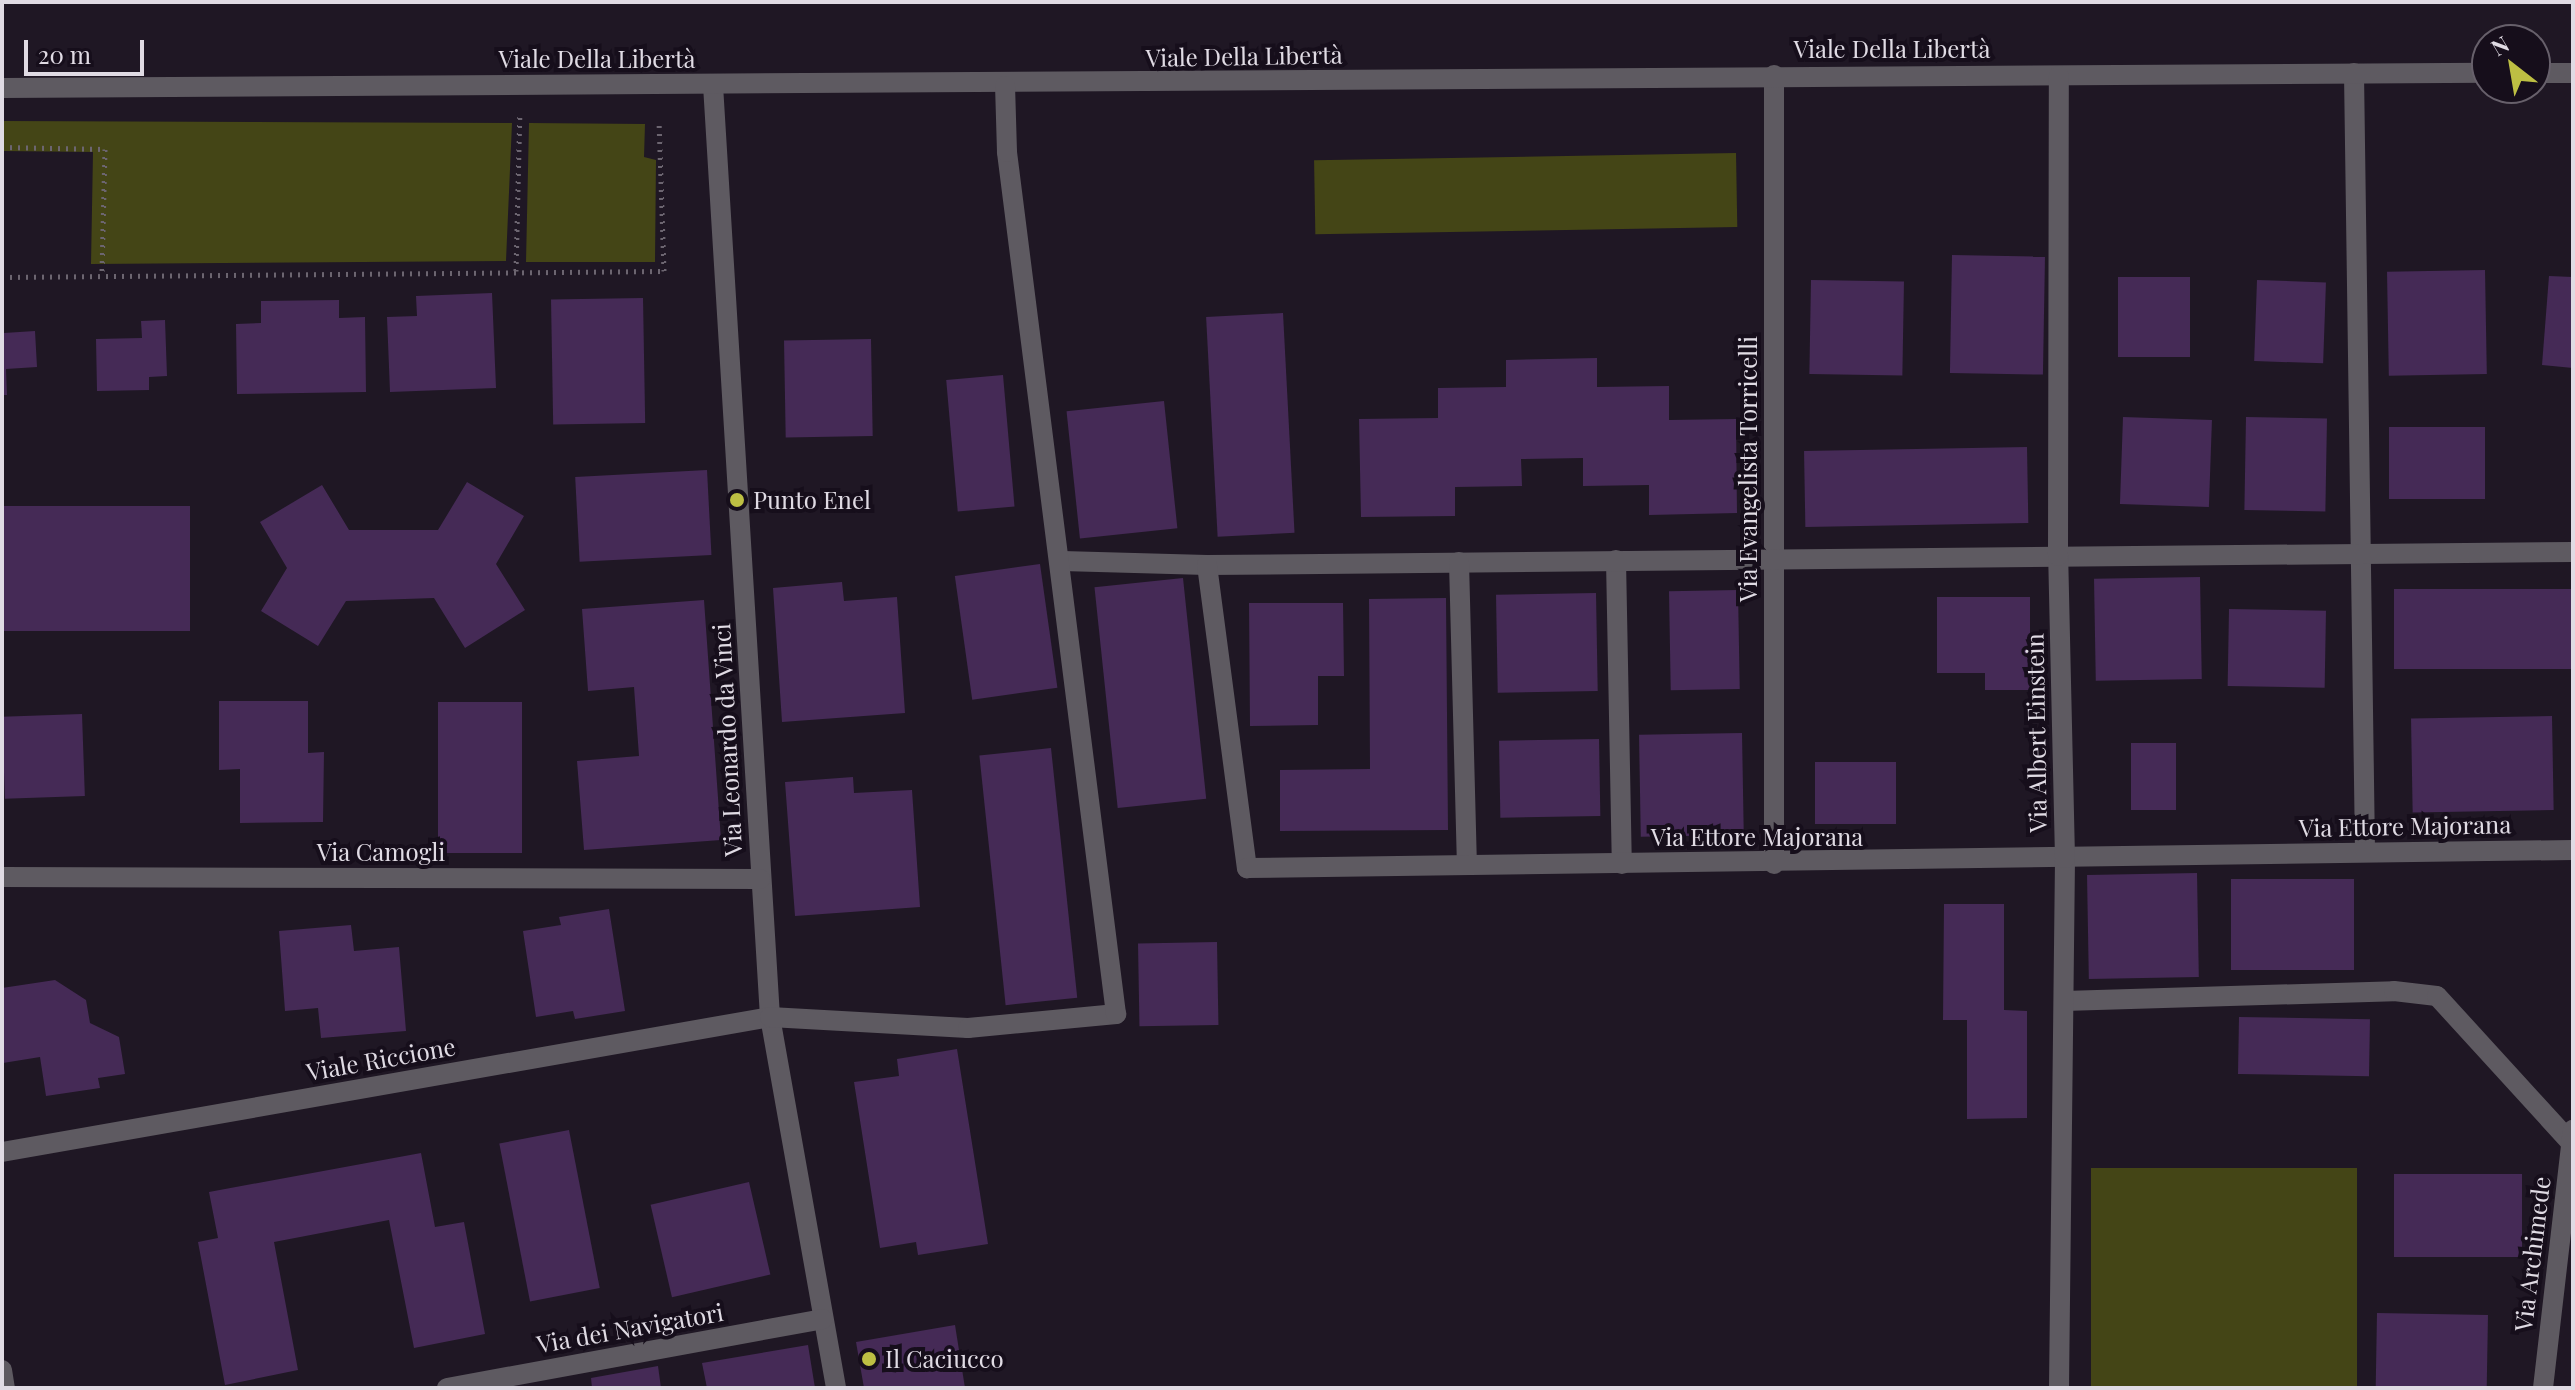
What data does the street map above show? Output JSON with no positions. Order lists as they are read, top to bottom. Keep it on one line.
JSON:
{"streets":{"street":["Viale Della Libertà","Via Evangelista Torricelli","Via Albert Einstein","Via Leonardo da Vinci","Via Ettore Majorana","Via Camogli","Viale Riccione","Via Archimede","Via dei Navigatori"]},"crossings":[["Viale Della Libertà","Via Evangelista Torricelli"],["Viale Della Libertà","Via Albert Einstein"],["Viale Della Libertà","Via Leonardo da Vinci"],["Via Evangelista Torricelli","Via Ettore Majorana"],["Via Albert Einstein","Via Ettore Majorana"],["Via Leonardo da Vinci","Via Camogli"],["Via Leonardo da Vinci","Viale Riccione"],["Via Leonardo da Vinci","Via dei Navigatori"]],"places":["Punto Enel","Il Caciucco"],"scale_bar":"20 m","north":"top left"}
